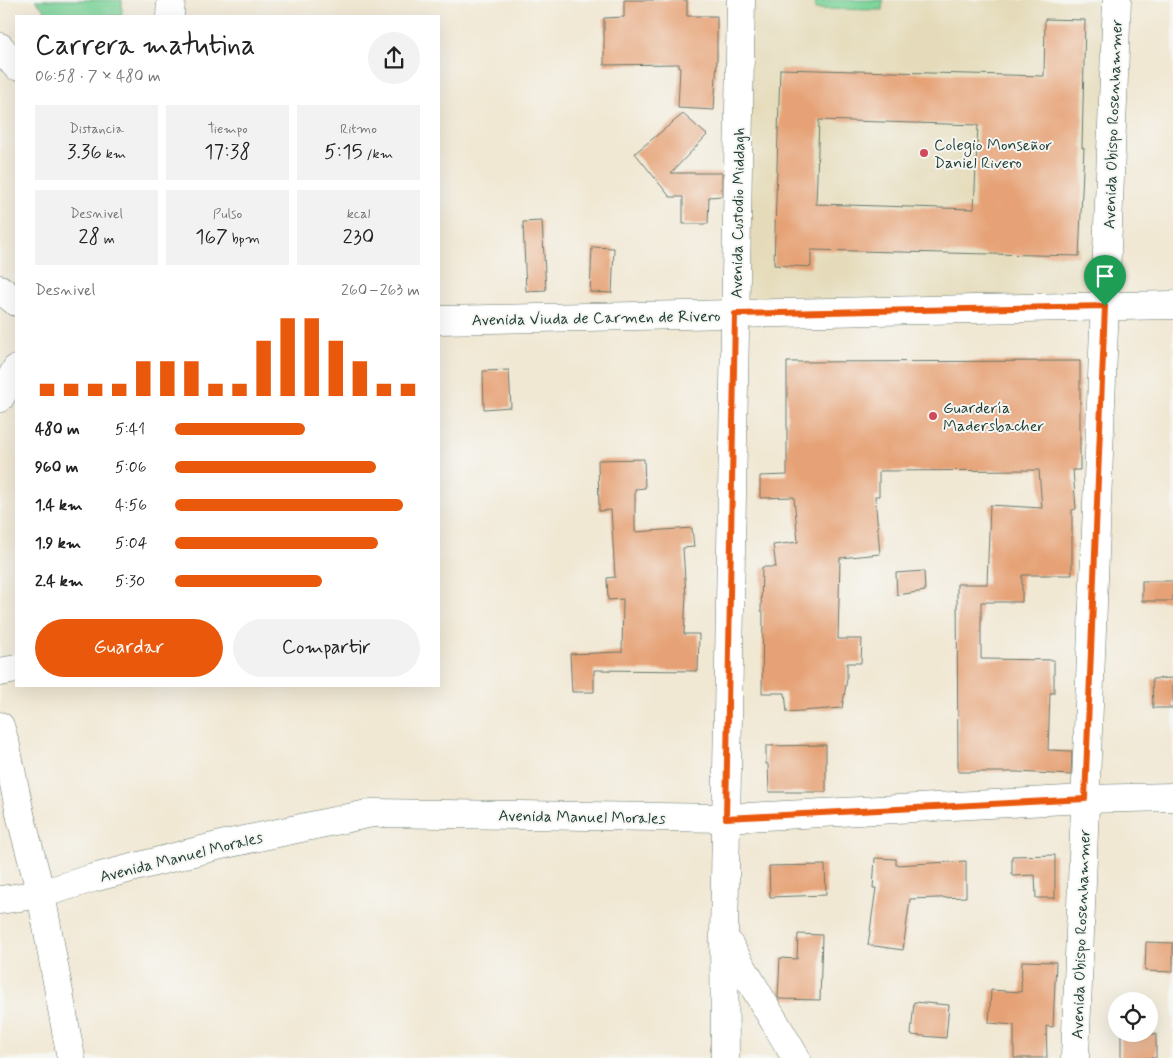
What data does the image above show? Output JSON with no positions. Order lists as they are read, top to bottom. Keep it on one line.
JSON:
{"streets":{"street":["Avenida Obispo Rosenhammer","Avenida Custodio Middagh","Avenida Viuda de Carmen de Rivero","Avenida Manuel Morales"]},"crossings":[["Avenida Obispo Rosenhammer","Avenida Viuda de Carmen de Rivero"],["Avenida Obispo Rosenhammer","Avenida Manuel Morales"],["Avenida Custodio Middagh","Avenida Viuda de Carmen de Rivero"],["Avenida Custodio Middagh","Avenida Manuel Morales"]],"places":["Colegio Monseñor Daniel Rivero","Guardería Madersbacher"],"page":{"heading":["Carrera matutina","06:58 · 7 × 480 m"],"stats":[["Distancia","3.36 km"],["Tiempo","17:38"],["Ritmo","5:15 /km"],["Desnivel","28 m"],["Pulso","167 bpm"],["kcal","230"]],"chart":["Desnivel","260–263 m"],"list":[{"name":"480 m","note":"5:41"},{"name":"960 m","note":"5:06"},{"name":"1.4 km","note":"4:56"},{"name":"1.9 km","note":"5:04"},{"name":"2.4 km","note":"5:30"}],"buttons":["Guardar","Compartir"]}}
